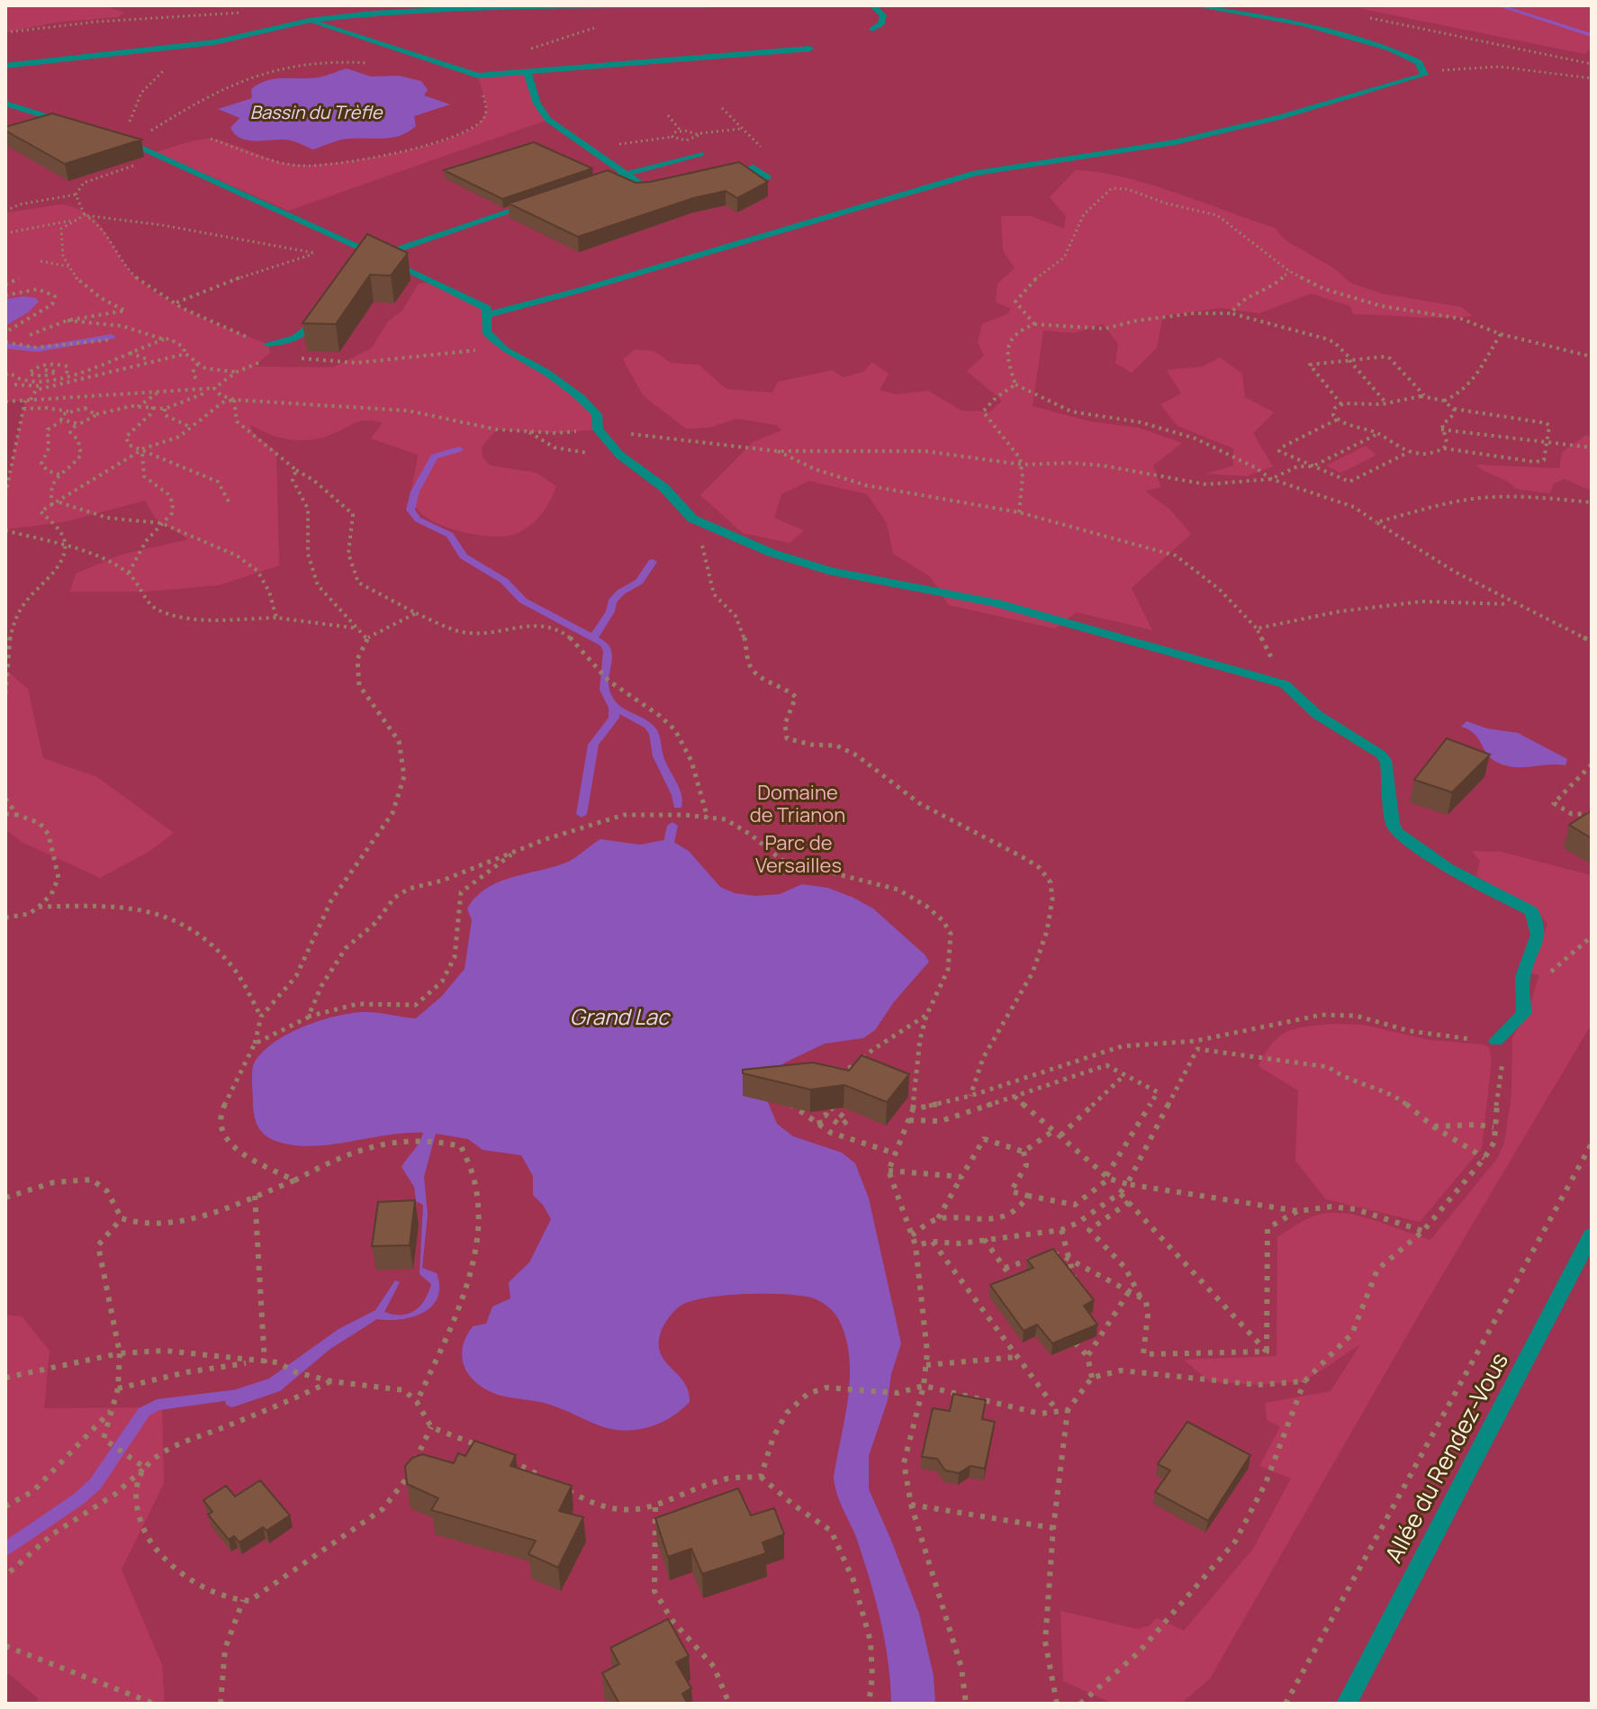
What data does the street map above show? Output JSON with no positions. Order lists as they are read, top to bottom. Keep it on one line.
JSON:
{"streets":{"lane":["Allée du Rendez-Vous"]},"water":["Bassin du Trèfle","Grand Lac"],"parks":["Domaine de Trianon","Parc de Versailles"]}
